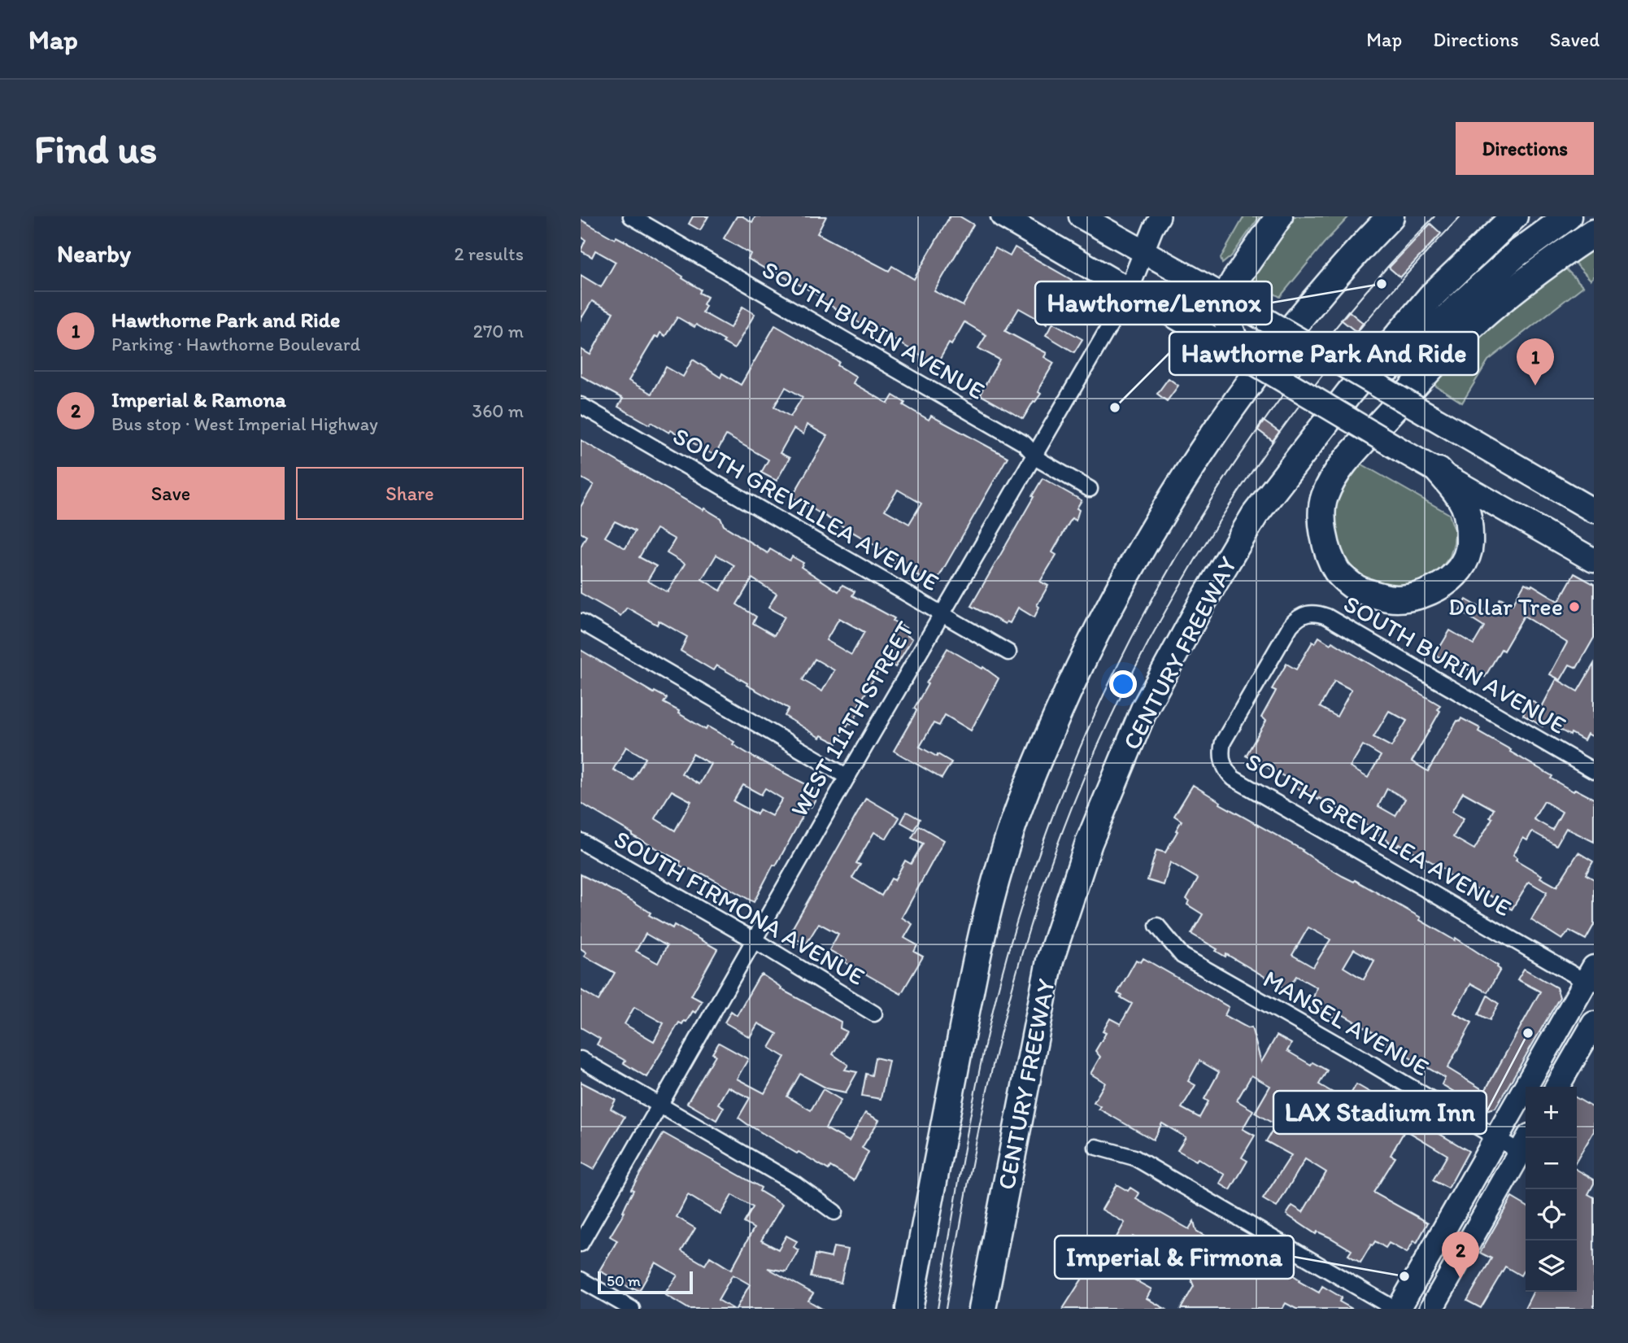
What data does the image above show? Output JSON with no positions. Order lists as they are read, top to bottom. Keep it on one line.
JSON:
{"streets":{"highway":["CENTURY FREEWAY"],"street":["SOUTH BURIN AVENUE","SOUTH GREVILLEA AVENUE","WEST 111TH STREET","SOUTH FIRMONA AVENUE","MANSEL AVENUE"]},"crossings":[["SOUTH BURIN AVENUE","SOUTH GREVILLEA AVENUE"],["SOUTH BURIN AVENUE","WEST 111TH STREET"],["SOUTH GREVILLEA AVENUE","WEST 111TH STREET"],["WEST 111TH STREET","SOUTH FIRMONA AVENUE"]],"places":["Hawthorne/Lennox","Hawthorne Park And Ride","Dollar Tree","LAX Stadium Inn","Imperial & Firmona"],"scale_bar":"50 m","page":{"header":"Map","nav":["Map","Directions","Saved"],"buttons":["Directions",["Save","Share"]],"title":"Find us","heading":["Nearby","2 results"],"list":[{"mark":"1","name":"Hawthorne Park and Ride","note":"Parking · Hawthorne Boulevard","value":"270 m"},{"mark":"2","name":"Imperial & Ramona","note":"Bus stop · West Imperial Highway","value":"360 m"}],"pins":["1","2"],"map_buttons":["+","−"],"scale":"50 m"}}
